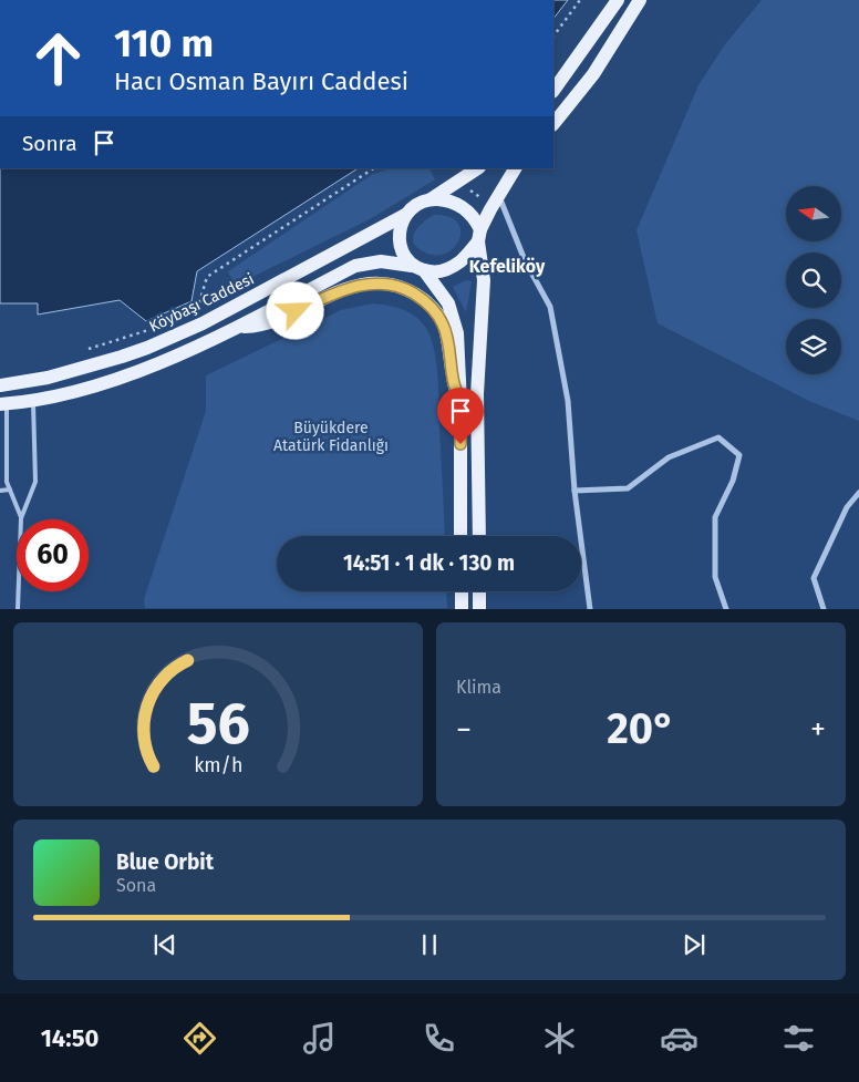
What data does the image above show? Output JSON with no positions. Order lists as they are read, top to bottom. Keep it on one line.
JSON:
{"streets":{"main road":["Köybaşı Caddesi"]},"districts":["Kefeliköy"],"parks":["Büyükdere Atatürk Fidanlığı"],"north":"left","page":{"turn":["110 m","Hacı Osman Bayırı Caddesi"],"then":"Sonra","limit":"60","trip":"14:51 · 1 dk · 130 m","tile":"Klima","heat":["−","20°","+"],"song":["Blue Orbit","Sona"],"tabs":"14:50","gauge":["56","km/h"]}}
